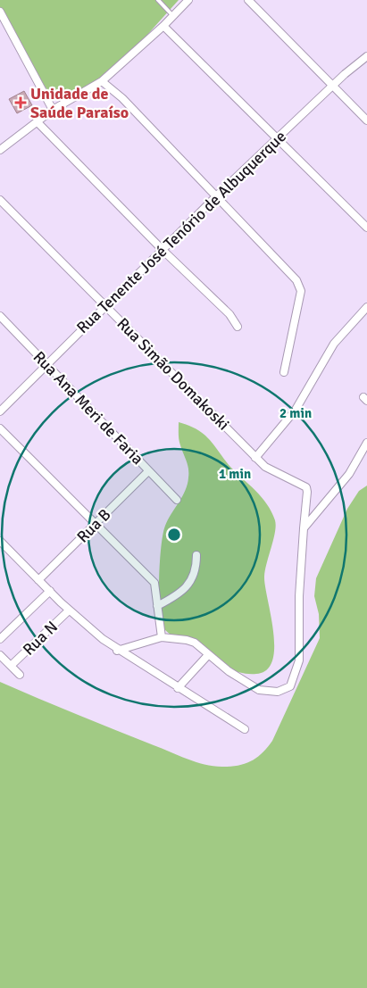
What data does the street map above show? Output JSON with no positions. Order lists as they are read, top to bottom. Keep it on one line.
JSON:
{"streets":{"street":["Rua Tenente José Tenório de Albuquerque","Rua Simão Domakoski","Rua Ana Meri de Faria","Rua B","Rua N"]},"crossings":[["Rua Tenente José Tenório de Albuquerque","Rua Simão Domakoski"],["Rua Tenente José Tenório de Albuquerque","Rua Ana Meri de Faria"],["Rua Ana Meri de Faria","Rua B"]],"places":{"health":["Unidade de Saúde Paraíso"]},"rings":["2 min","1 min"]}
